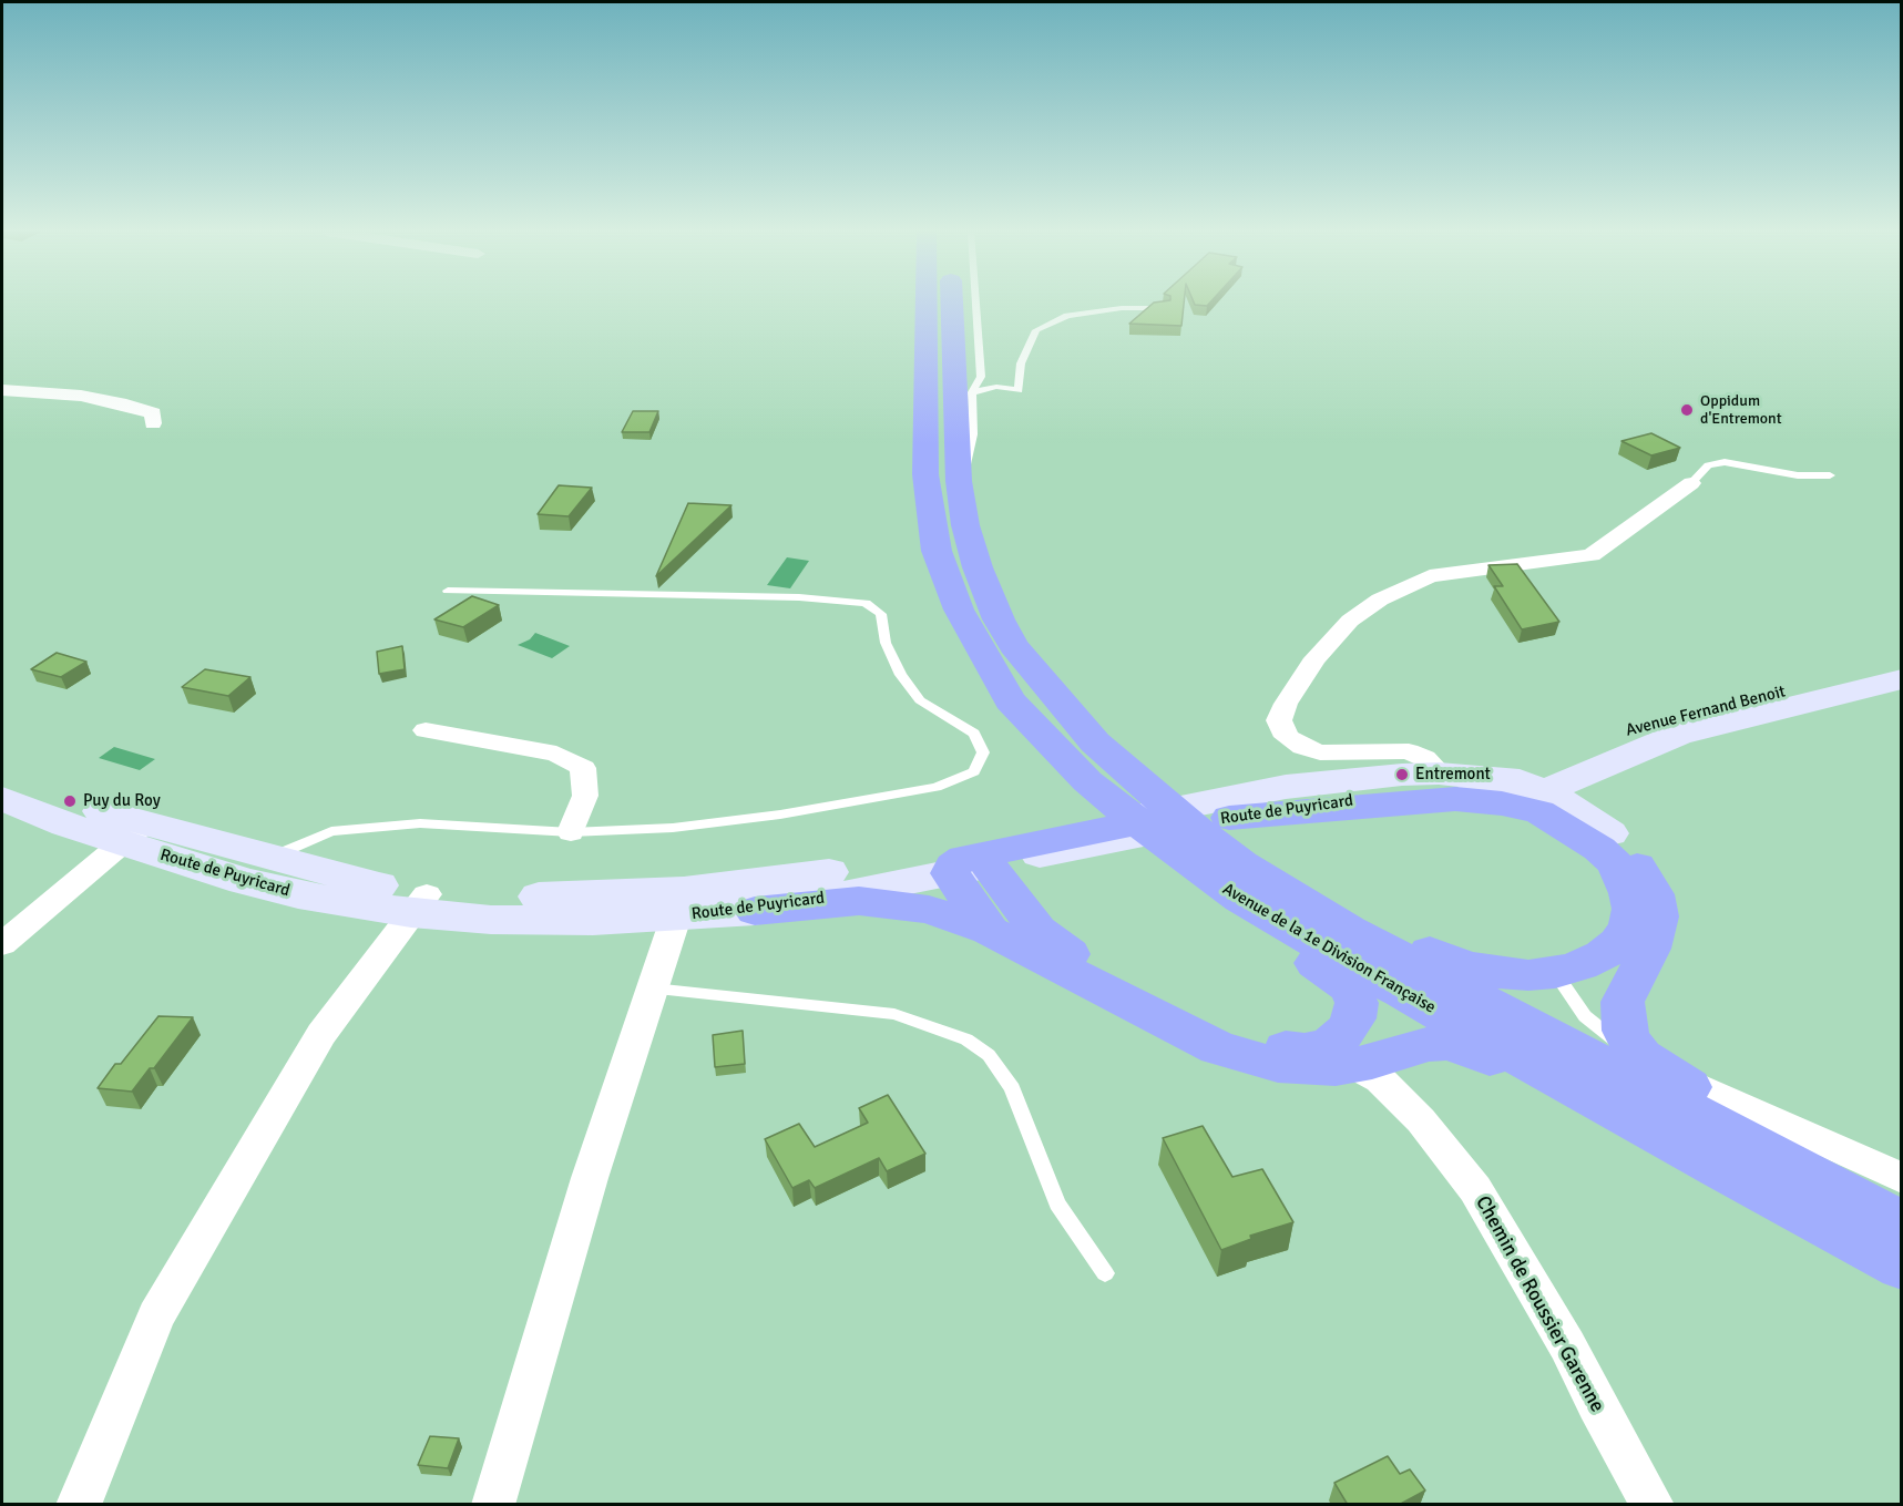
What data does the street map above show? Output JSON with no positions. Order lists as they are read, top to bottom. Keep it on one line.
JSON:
{"streets":{"highway":["Avenue de la 1e Division Française"],"main road":["Avenue Fernand Benoit","Route de Puyricard"],"street":["Chemin de Roussier Garenne"]},"crossings":[["Route de Puyricard","Avenue de la 1e Division Française"]],"places":["Oppidum d'Entremont","Entremont","Puy du Roy"]}
